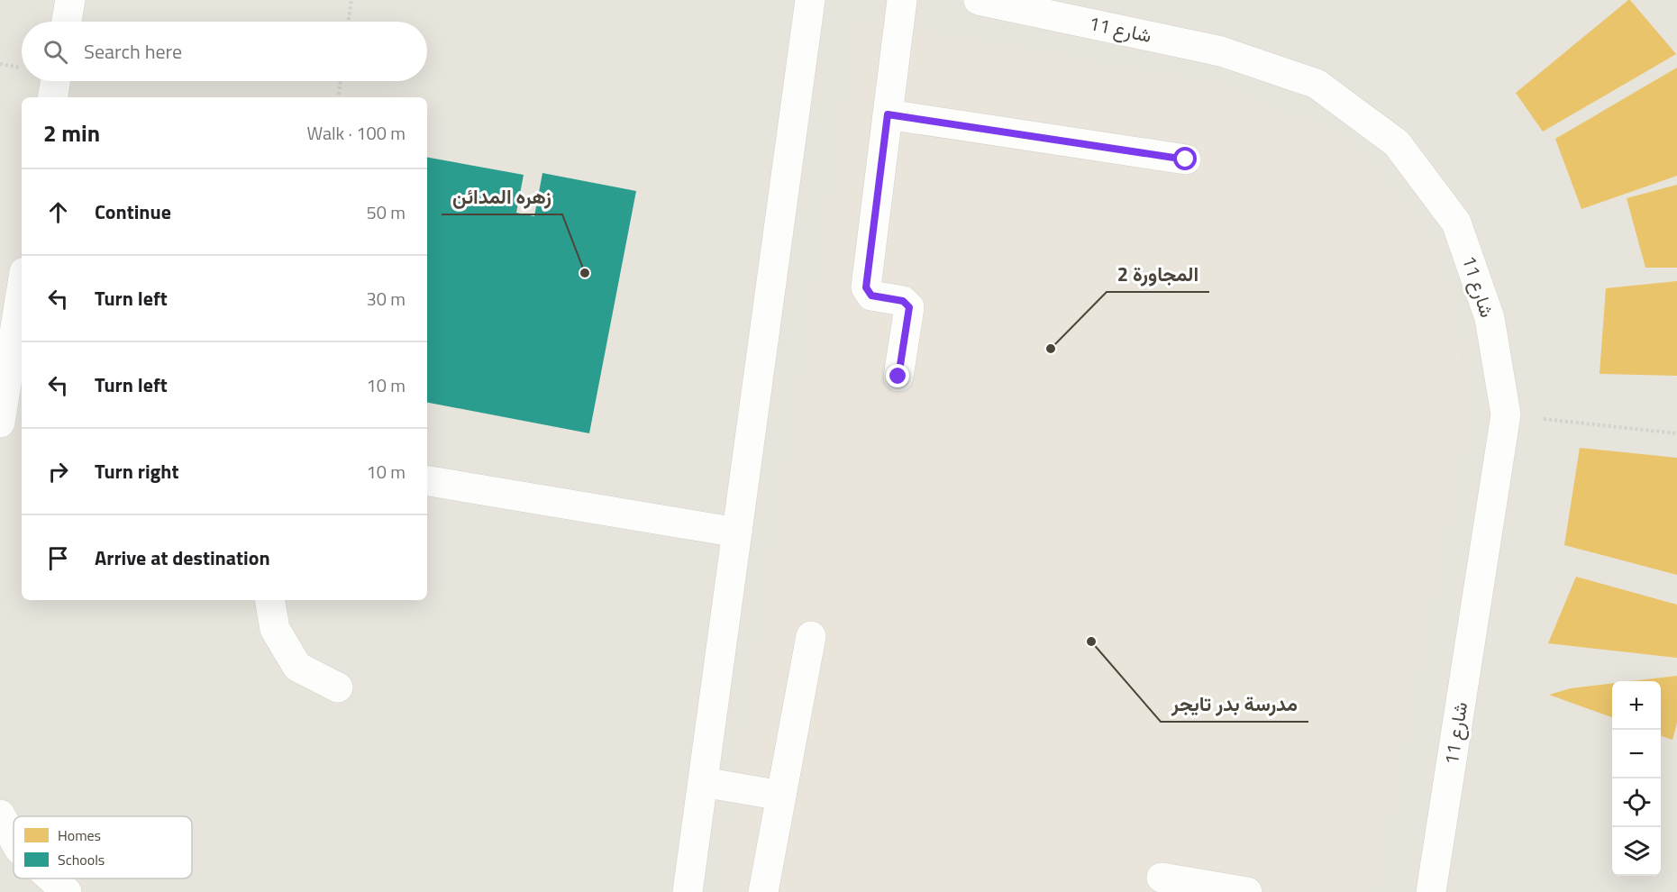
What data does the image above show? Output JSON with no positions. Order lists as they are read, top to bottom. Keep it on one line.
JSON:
{"streets":{"street":["شارع 11"]},"places":["زهره المدائن","المجاورة 2","مدرسة بدر تايجر"],"legend":["Homes","Schools"],"page":{"search":"Search here","heading":["2 min","Walk · 100 m"],"list":[["Continue","50 m"],["Turn left","30 m"],["Turn left","10 m"],["Turn right","10 m"],"Arrive at destination"],"map_buttons":["+","−"]}}
